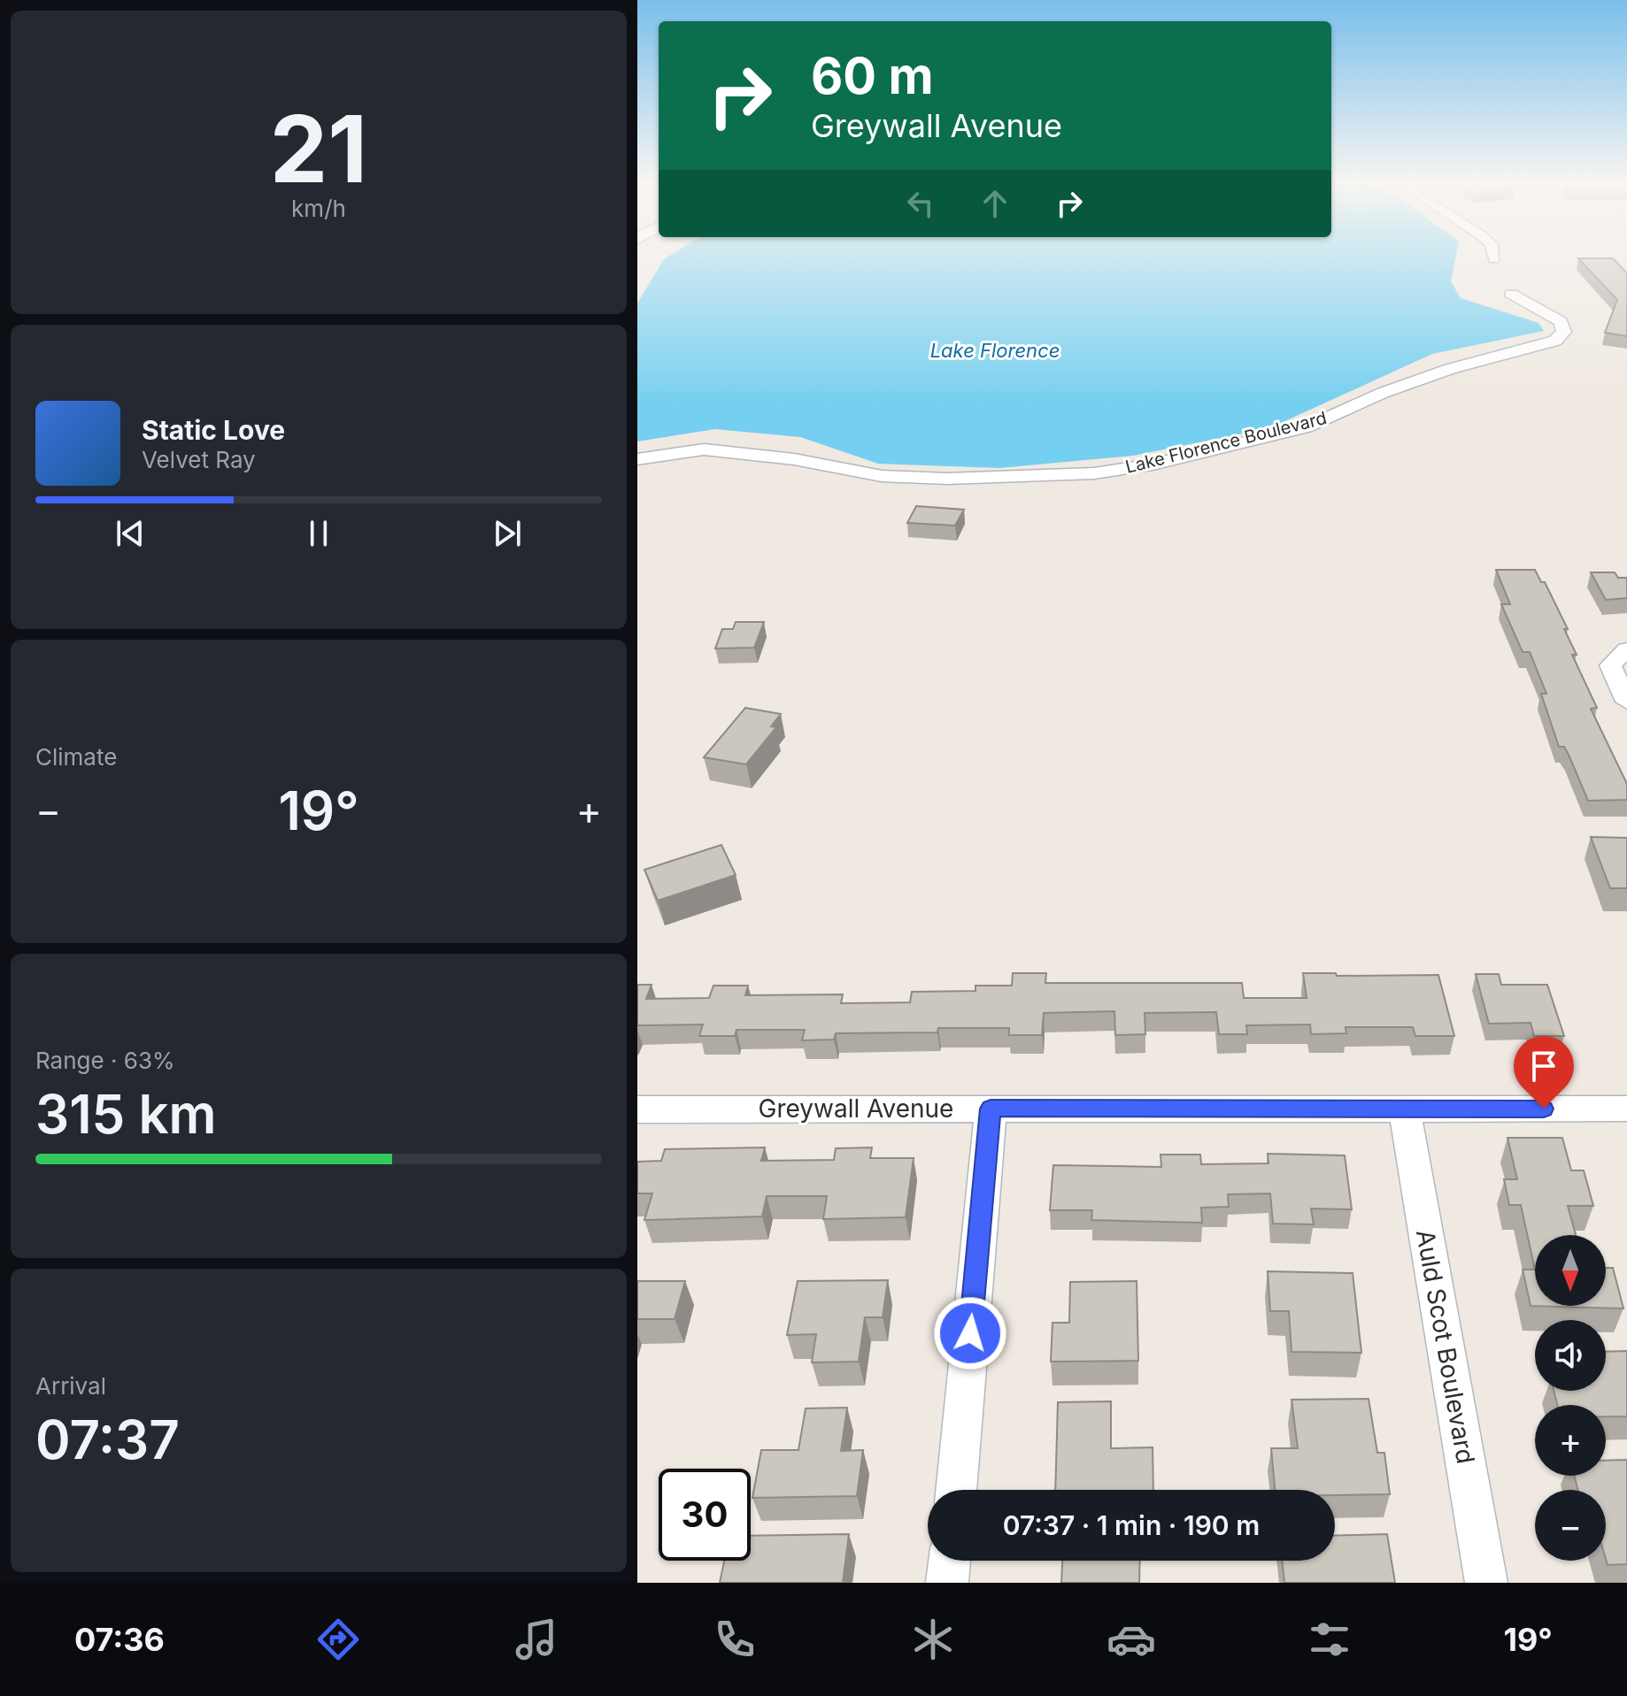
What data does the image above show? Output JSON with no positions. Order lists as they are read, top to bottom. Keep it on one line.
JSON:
{"streets":{"street":["Lake Florence Boulevard","Greywall Avenue","Auld Scot Boulevard"]},"crossings":[["Greywall Avenue","Auld Scot Boulevard"]],"water":["Lake Florence"],"north":"bottom","page":{"tile":[["21","km/h"],"Climate",["Range · 63%","315 km"],["Arrival","07:37"]],"turn":["60 m","Greywall Avenue"],"song":["Static Love","Velvet Ray"],"heat":["−","19°","+"],"map_buttons":["+","−"],"limit":"30","trip":"07:37 · 1 min · 190 m","tabs":["07:36","19°"]}}
